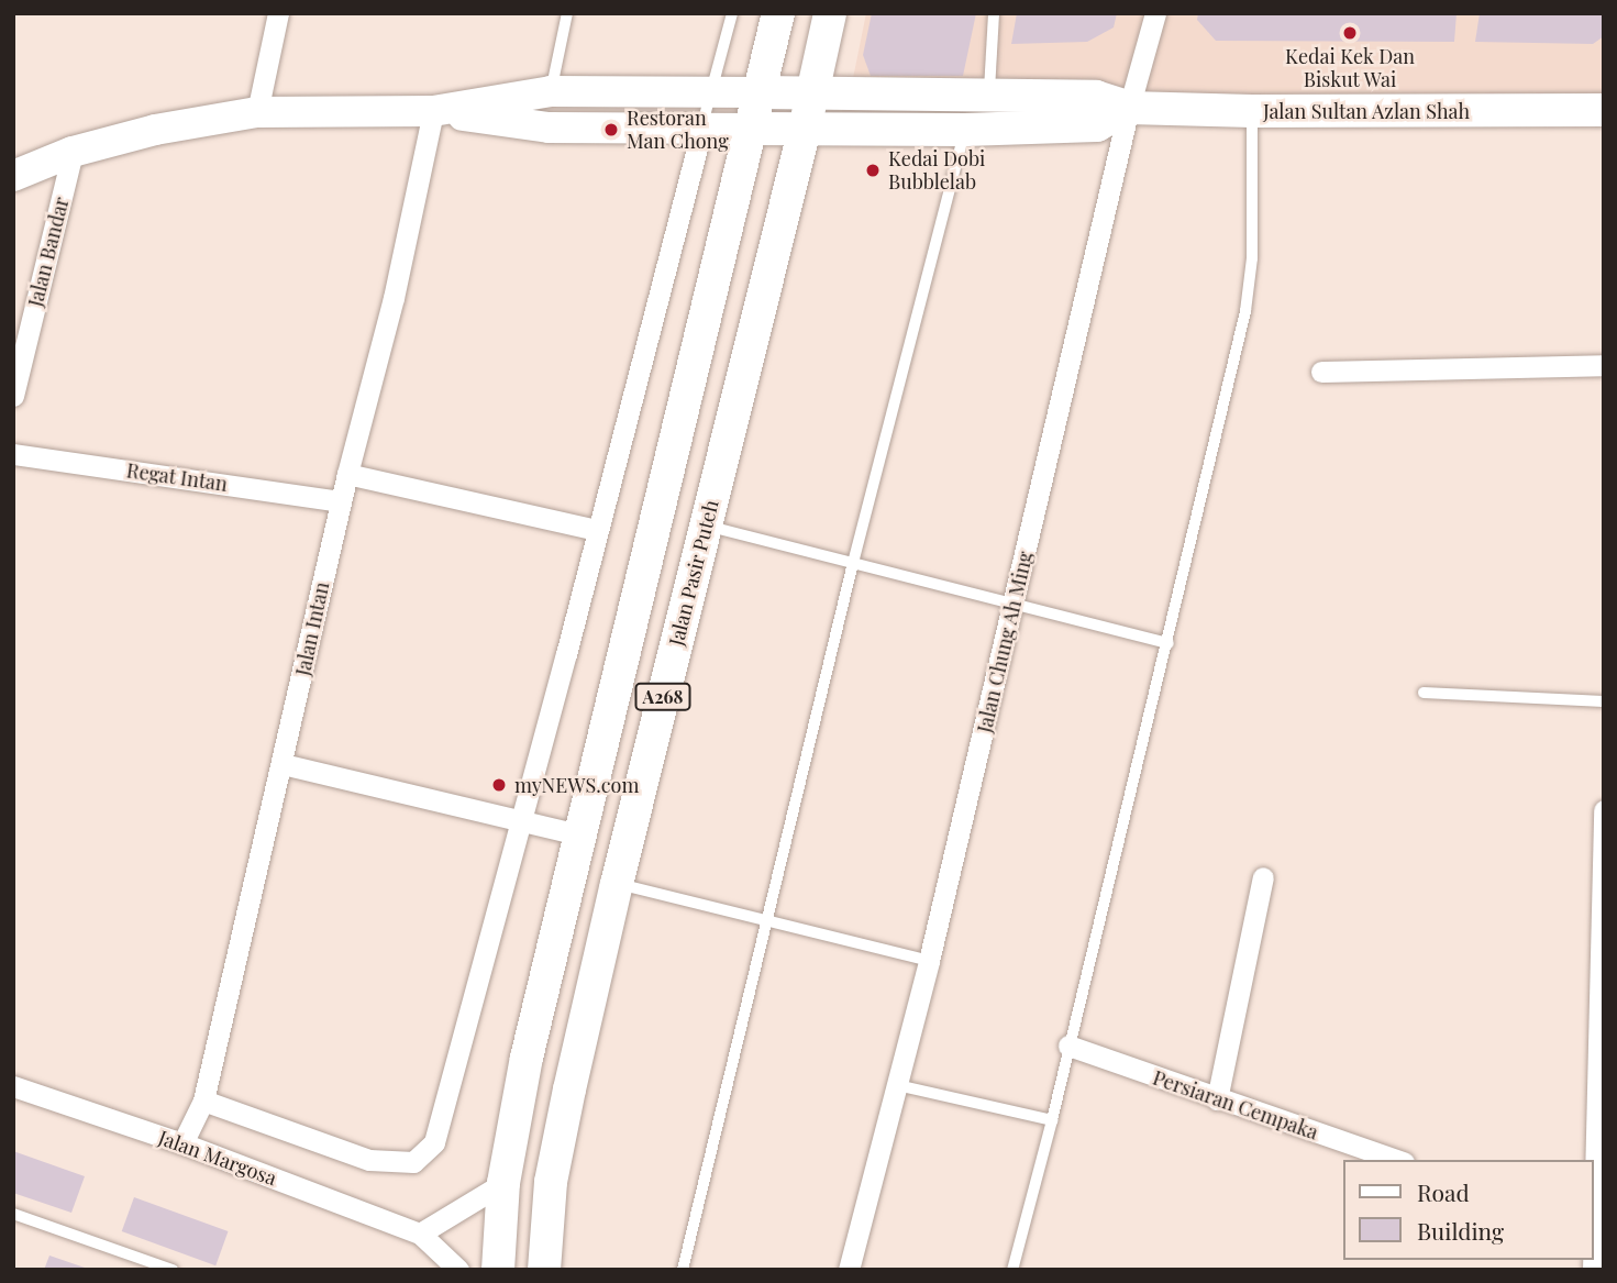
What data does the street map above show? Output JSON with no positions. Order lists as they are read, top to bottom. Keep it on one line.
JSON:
{"streets":{"main road":["Jalan Sultan Azlan Shah","Jalan Pasir Puteh","A268"],"street":["Jalan Bandar","Regat Intan","Jalan Intan","Jalan Chung Ah Ming","Persiaran Cempaka","Jalan Margosa"]},"crossings":[["Jalan Sultan Azlan Shah","Jalan Pasir Puteh"],["Jalan Sultan Azlan Shah","Jalan Intan"],["Jalan Sultan Azlan Shah","Jalan Chung Ah Ming"],["Jalan Sultan Azlan Shah","A268"],["Regat Intan","Jalan Intan"],["Jalan Intan","Jalan Margosa"]],"places":["Kedai Kek Dan Biskut Wai","Restoran Man Chong","Kedai Dobi Bubblelab","myNEWS.com"],"legend":["Road","Building"]}
